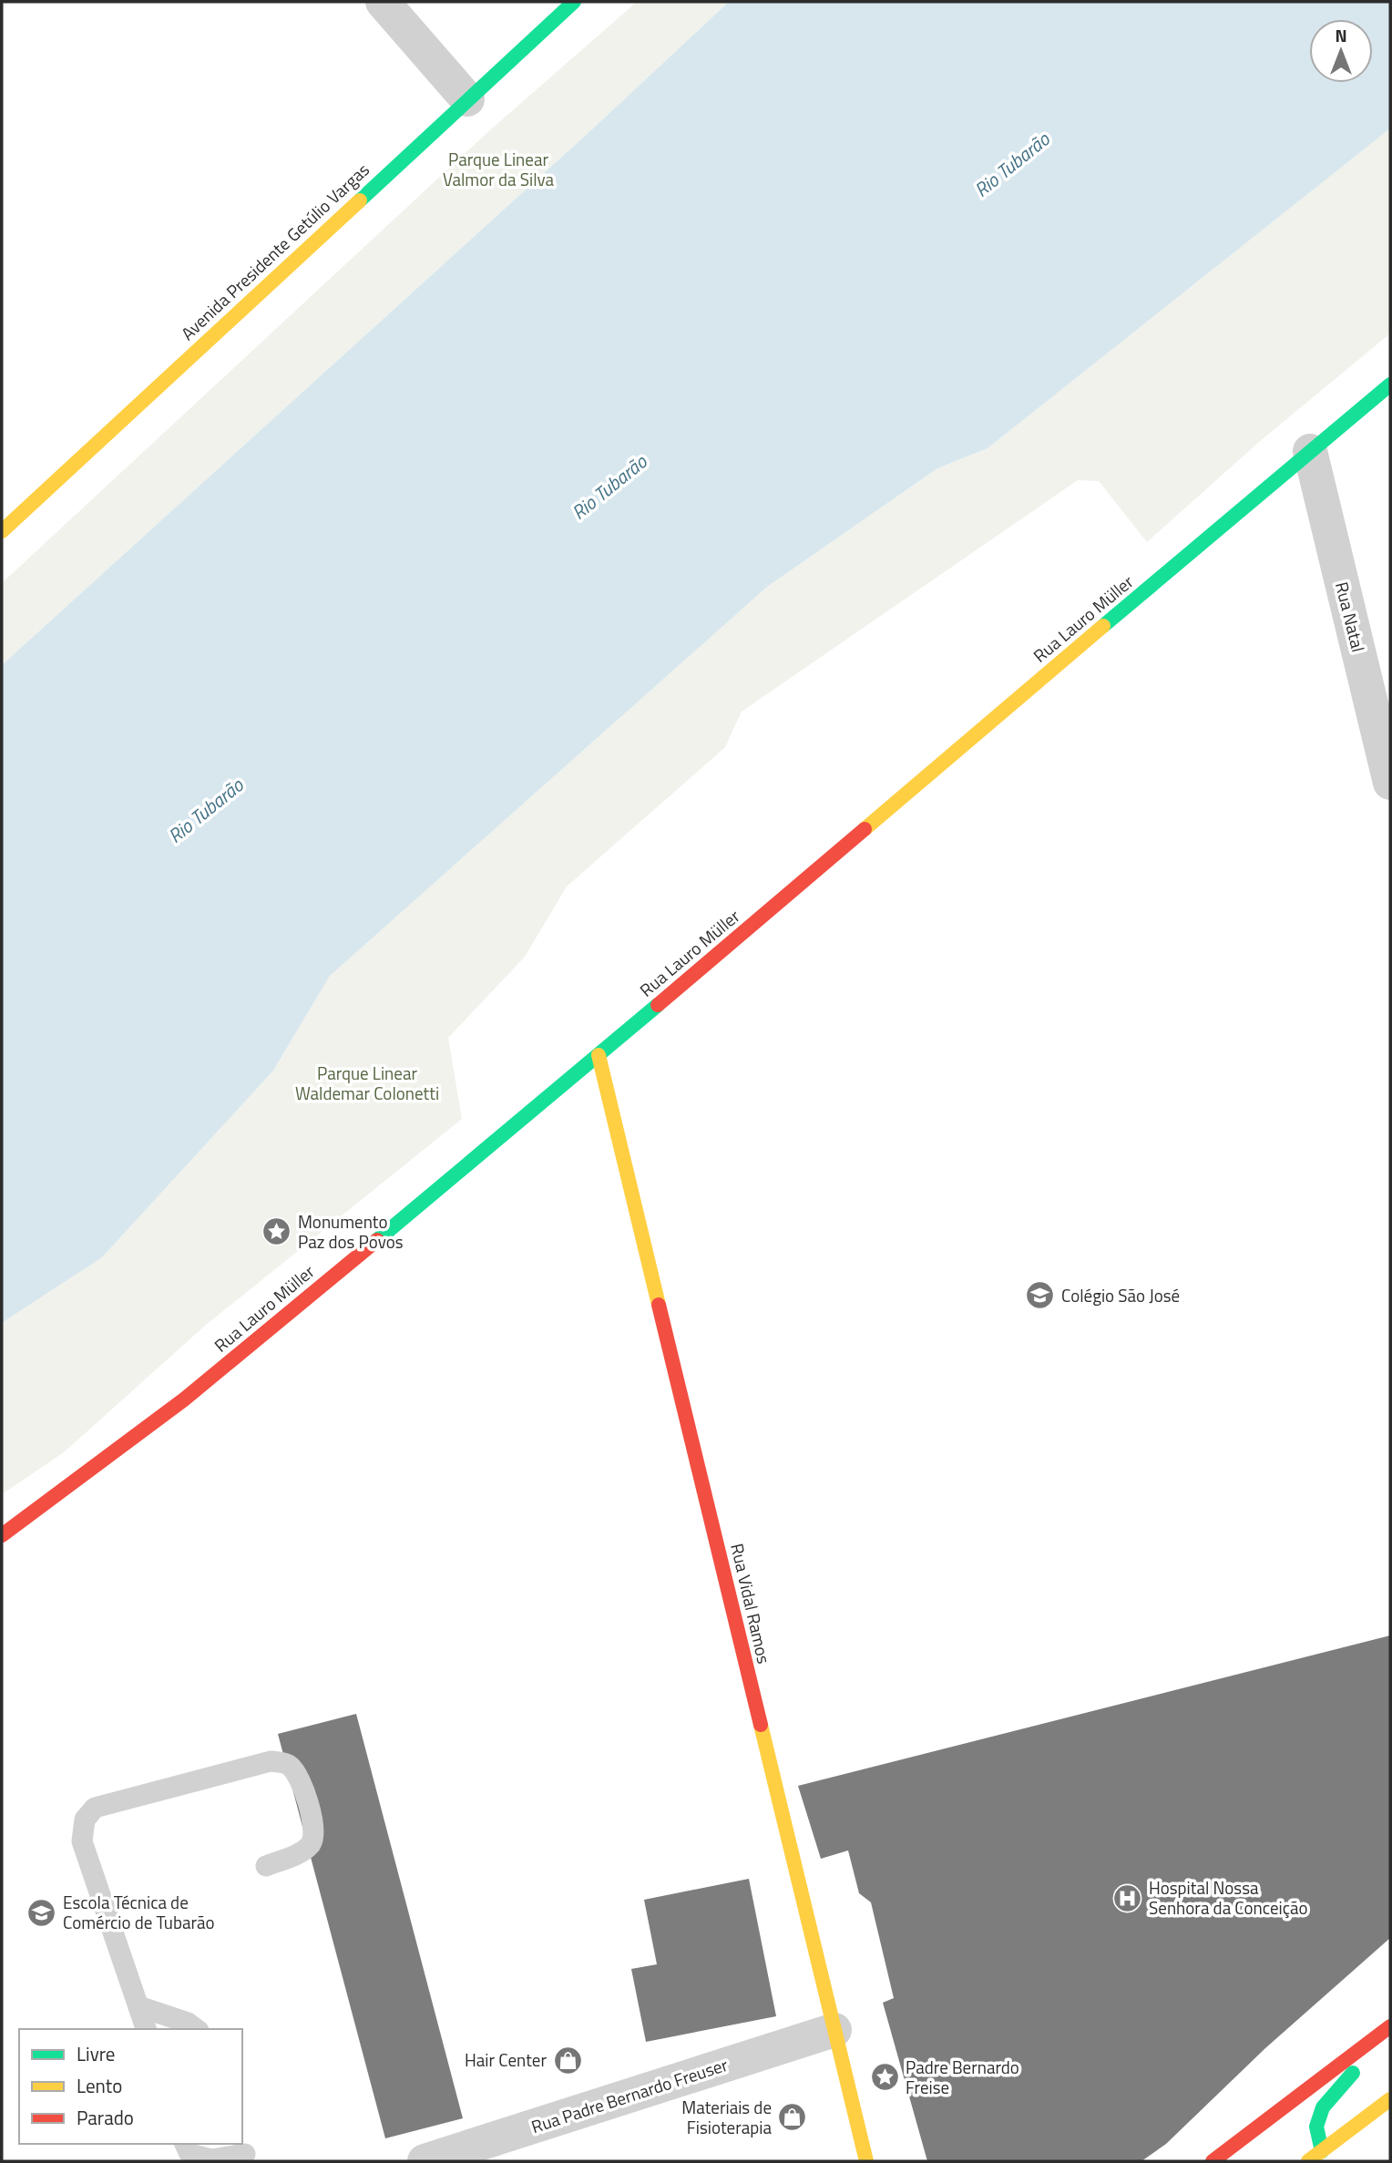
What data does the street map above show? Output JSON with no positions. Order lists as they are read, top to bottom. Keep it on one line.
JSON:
{"streets":{"main road":["Avenida Presidente Getúlio Vargas","Rua Lauro Müller","Rua Vidal Ramos"],"street":["Rua Natal","Rua Padre Bernardo Freuser"]},"crossings":[["Rua Natal","Rua Lauro Müller"],["Rua Lauro Müller","Rua Vidal Ramos"],["Rua Vidal Ramos","Rua Padre Bernardo Freuser"]],"water":["Rio Tubarão"],"parks":["Parque Linear Valmor da Silva","Parque Linear Waldemar Colonetti"],"places":{"place":["Monumento Paz dos Povos","Padre Bernardo Freise"],"school or university":["Colégio São José","Escola Técnica de Comércio de Tubarão"],"hospital":["Hospital Nossa Senhora da Conceição"],"shop":["Hair Center","Materiais de Fisioterapia"]},"legend":["Livre","Lento","Parado"],"north":"top"}
